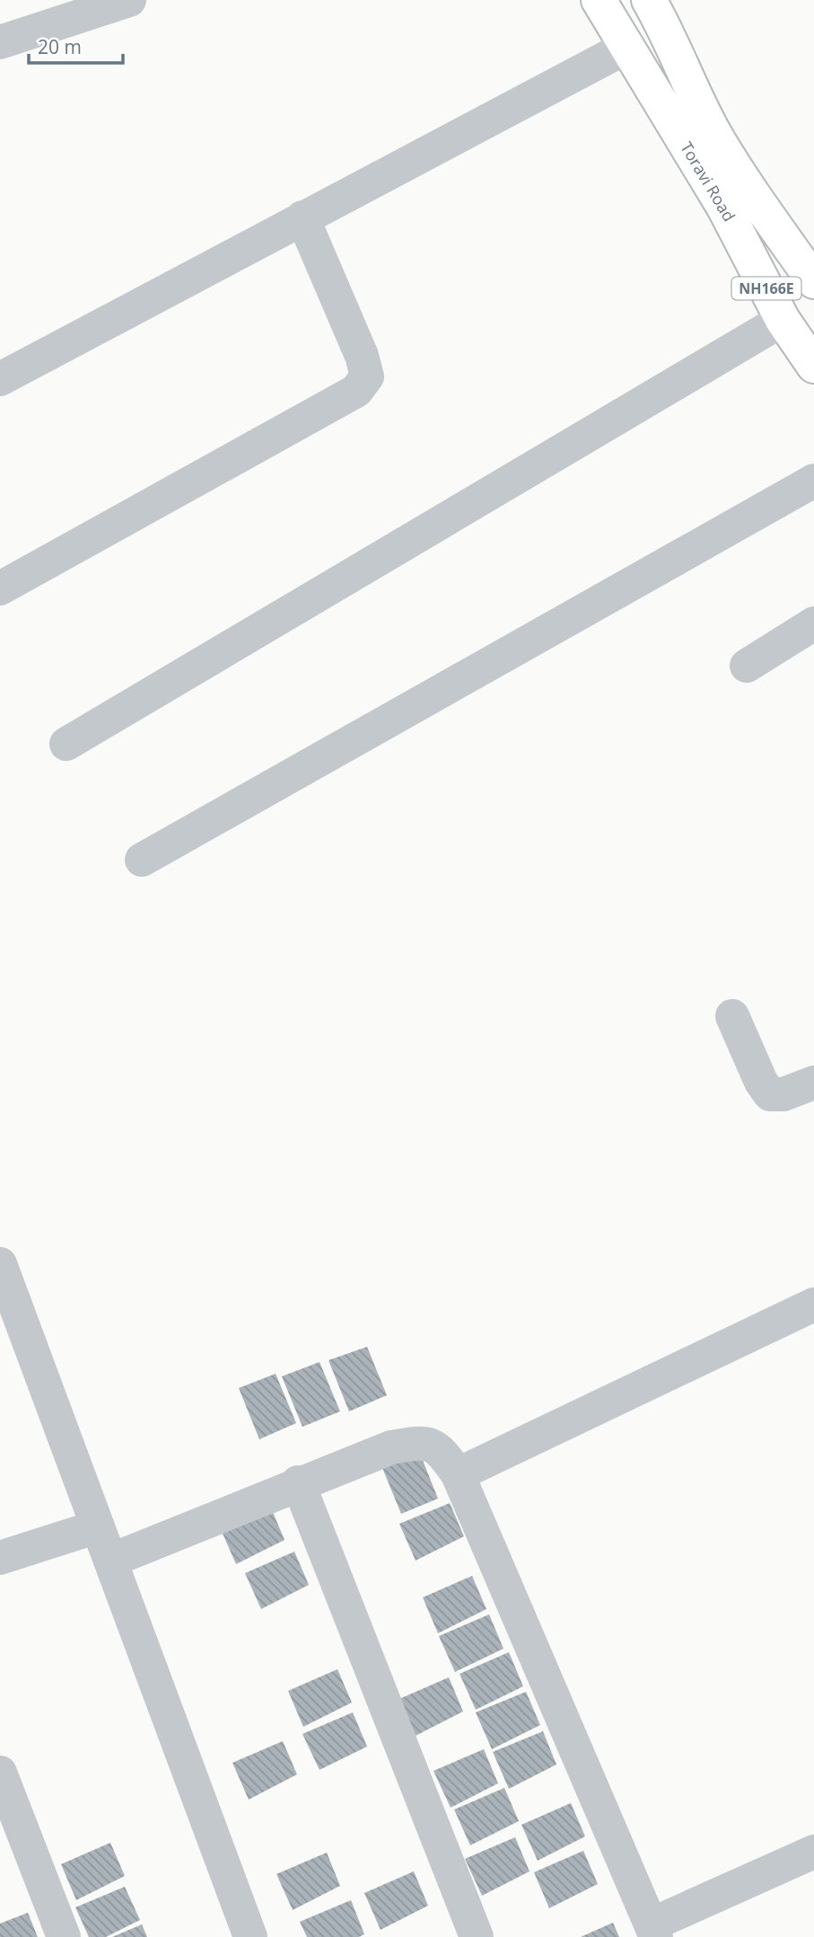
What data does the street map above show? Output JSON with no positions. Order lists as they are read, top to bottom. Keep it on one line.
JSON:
{"streets":{"highway":["Toravi Road","NH166E"]},"scale_bar":"20 m"}
